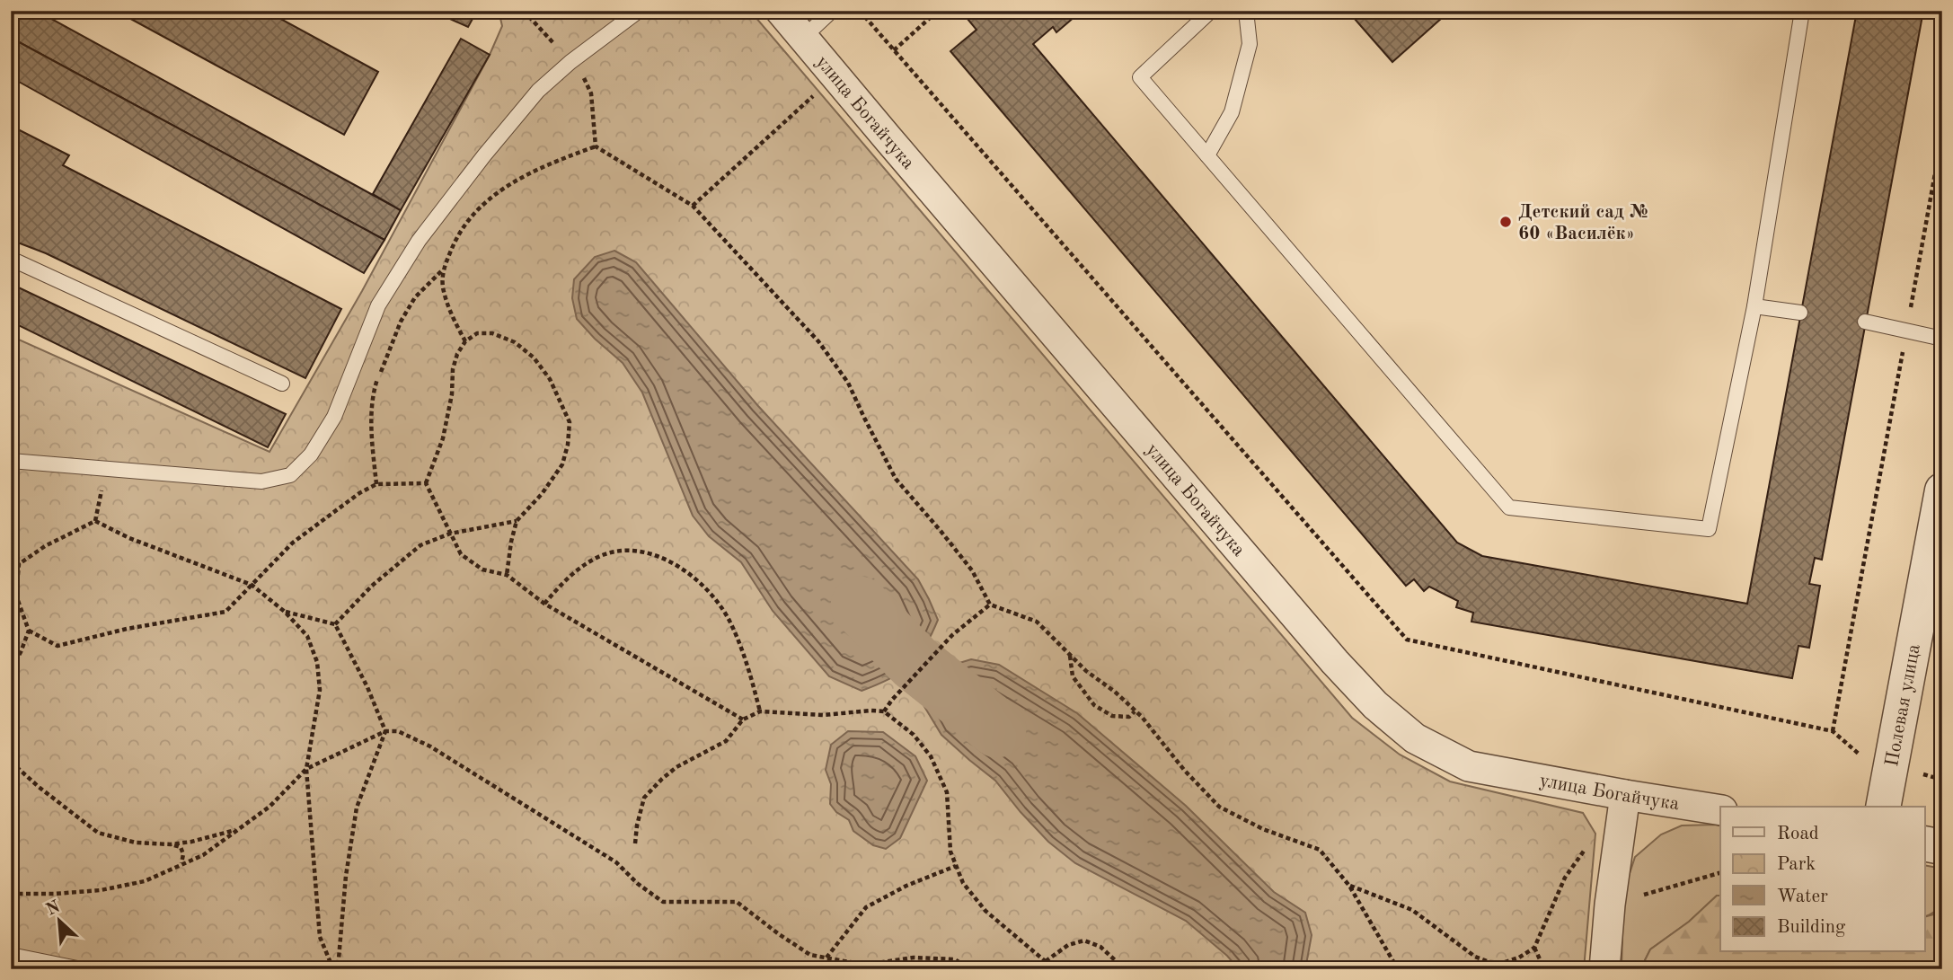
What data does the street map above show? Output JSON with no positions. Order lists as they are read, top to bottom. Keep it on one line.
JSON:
{"streets":{"street":["улица Богайчука","Полевая улица"]},"places":["Детский сад № 60 «Василёк»"],"legend":["Road","Park","Water","Building"],"north":"top left"}
